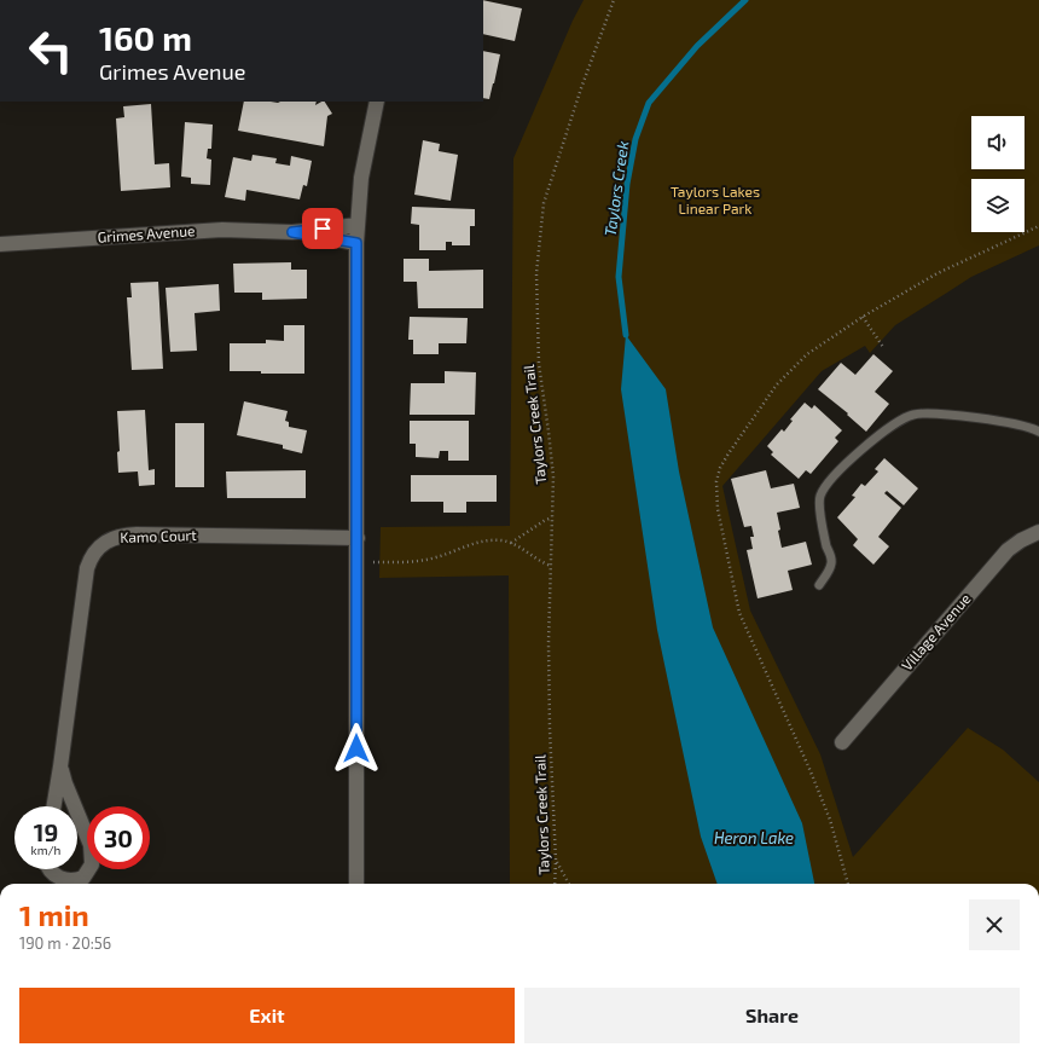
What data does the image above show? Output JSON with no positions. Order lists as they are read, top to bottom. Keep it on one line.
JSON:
{"streets":{"street":["Grimes Avenue","Kamo Court","Village Avenue"],"path":["Taylors Creek Trail"]},"water":["Taylors Creek","Heron Lake"],"parks":["Taylors Lakes Linear Park"],"page":{"turn":["160 m","Grimes Avenue"],"speed":"19 km/h","limit":"30","heading":["1 min","190 m · 20:56"],"buttons":["Exit","Share"]}}
